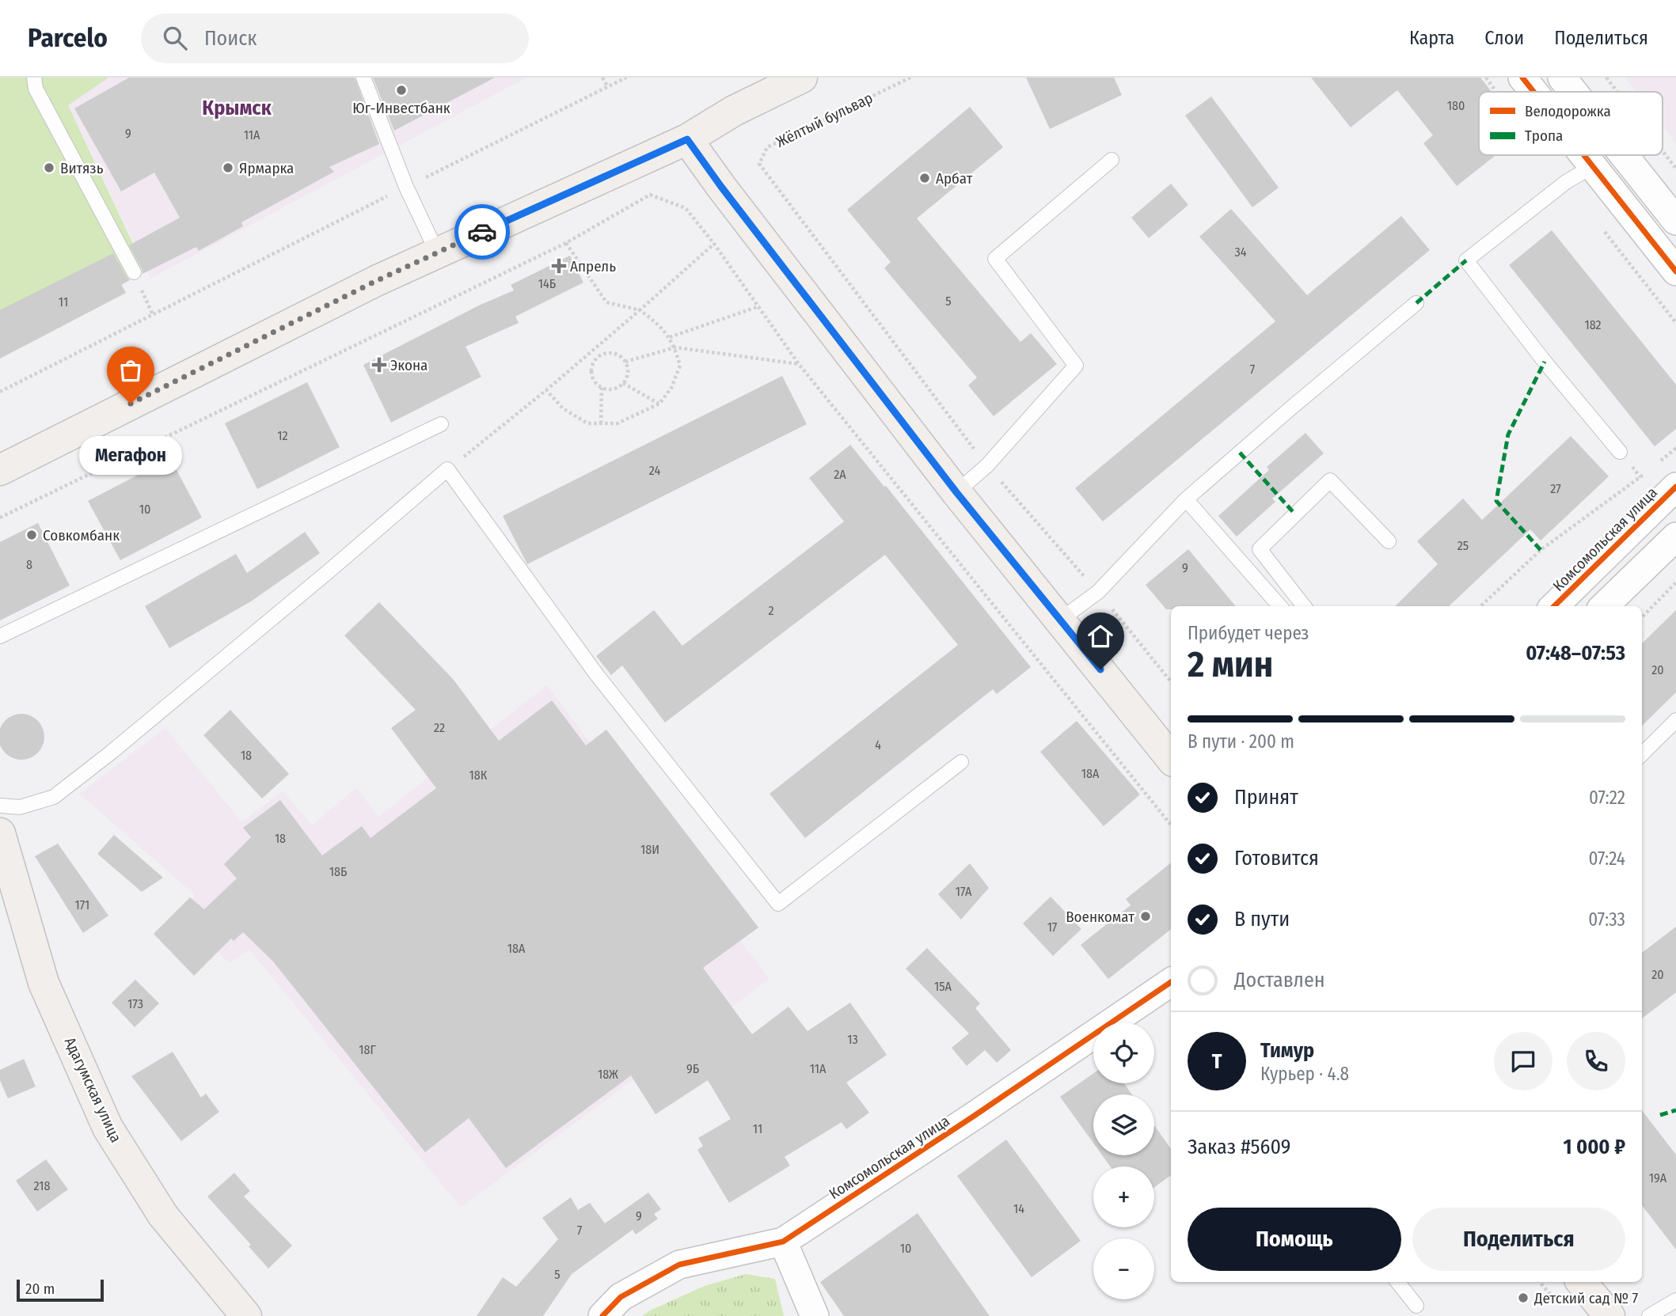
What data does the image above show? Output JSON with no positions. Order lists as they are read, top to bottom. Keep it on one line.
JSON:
{"streets":{"main road":["Адагумская улица"],"street":["Комсомольская улица"],"path":["Жёлтый бульвар"]},"districts":["Крымск"],"places":{"other":["Юг-Инвестбанк","Витязь","Ярмарка","Арбат","Мегафон","Совкомбанк","Военкомат","Детский сад № 7"],"health":["Апрель","Экона"]},"house_numbers":["180","9","11А","34","14Б","5","11","182","7","12","24","2А","27","10","25","8","9","2","20","22","4","18","18А","18К","18","18И","18Б","17А","171","17","18А","20","15А","173","13","18Г","9Б","11А","18Ж","11","19А","218","14","9","7","10","5"],"legend":["Велодорожка","Тропа"],"scale_bar":"20 m","page":{"header":"Parcelo","search":"Поиск","nav":["Карта","Слои","Поделиться"],"bubble":"Мегафон","heading":["2 мин","Прибудет через","07:48–07:53"],"panel":["Тимур","Курьер · 4.8","Заказ #5609","1 000 ₽"],"bar":"В пути · 200 m","list":[["Принят","07:22"],["Готовится","07:24"],["В пути","07:33"],"Доставлен"],"map_buttons":["+","−"],"round":"Т","buttons":["Помощь","Поделиться"],"scale":"20 m"}}
